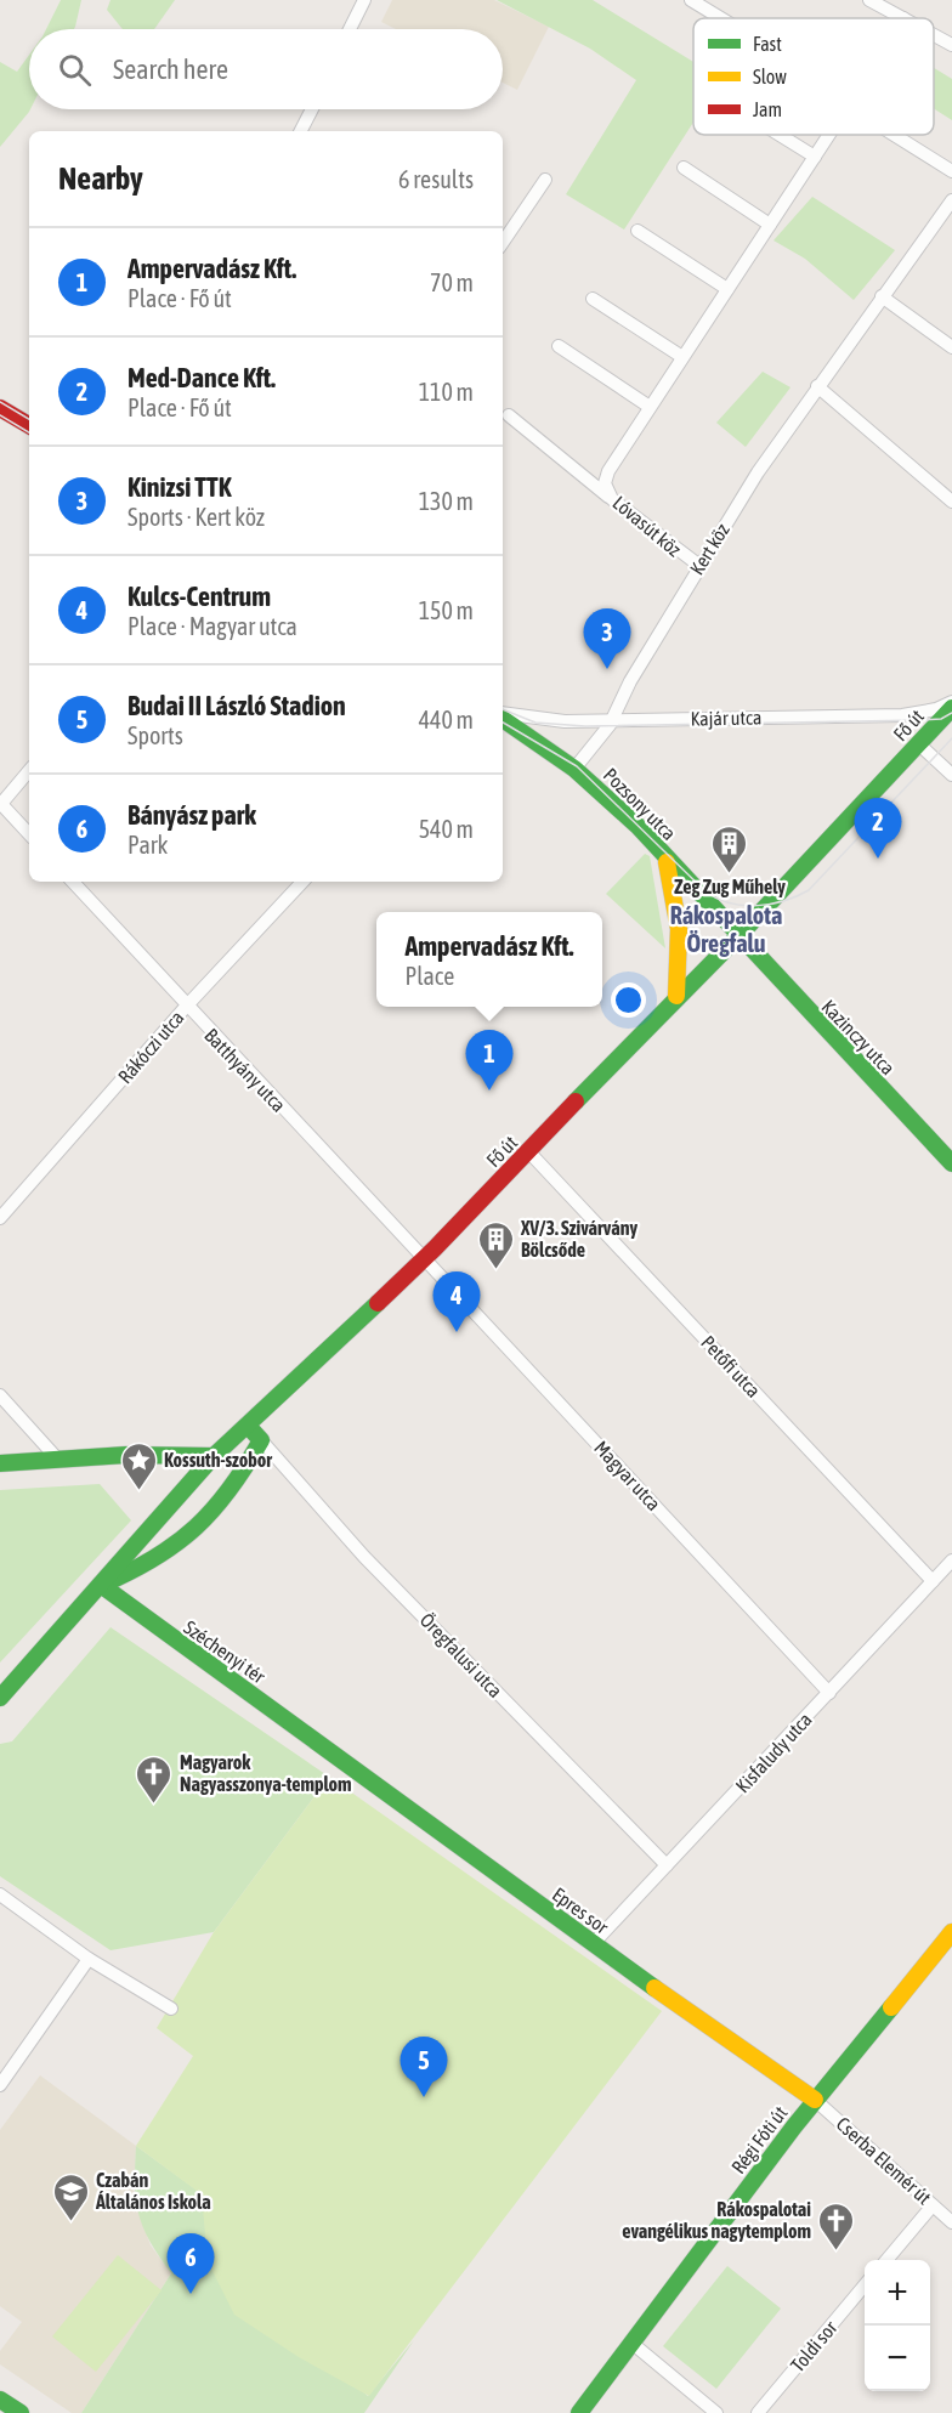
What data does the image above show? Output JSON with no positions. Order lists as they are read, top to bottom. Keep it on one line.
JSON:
{"streets":{"street":["Lóvasút köz","Kert köz","Kajár utca","Fő út","Pozsony utca","Kazinczy utca","Rákóczi utca","Batthyány utca","Petőfi utca","Magyar utca","Széchenyi tér","Öregfalusi utca","Kisfaludy utca","Epres sor","Régi Fóti út","Cserba Elemér út","Toldi sor"]},"crossings":[["Lóvasút köz","Kert köz"],["Kert köz","Kajár utca"],["Kert köz","Pozsony utca"],["Fő út","Pozsony utca"],["Fő út","Kazinczy utca"],["Fő út","Batthyány utca"],["Fő út","Petőfi utca"],["Fő út","Magyar utca"],["Pozsony utca","Kazinczy utca"],["Rákóczi utca","Batthyány utca"],["Batthyány utca","Magyar utca"],["Petőfi utca","Kisfaludy utca"],["Magyar utca","Kisfaludy utca"],["Széchenyi tér","Epres sor"],["Öregfalusi utca","Kisfaludy utca"],["Kisfaludy utca","Epres sor"],["Epres sor","Régi Fóti út"],["Epres sor","Cserba Elemér út"],["Régi Fóti út","Cserba Elemér út"]],"districts":["Rákospalota Öregfalu"],"places":{"building":["Zeg Zug Műhely","XV/3. Szivárvány Bölcsőde"],"place":["Kossuth-szobor"],"church":["Magyarok Nagyasszonya-templom","Rákospalotai evangélikus nagytemplom"],"school or university":["Czabán Általános Iskola"]},"legend":["Fast","Slow","Jam"],"page":{"search":"Search here","heading":["Nearby","6 results"],"list":[{"mark":"1","name":"Ampervadász Kft.","note":"Place · Fő út","value":"70 m"},{"mark":"2","name":"Med-Dance Kft.","note":"Place · Fő út","value":"110 m"},{"mark":"3","name":"Kinizsi TTK","note":"Sports · Kert köz","value":"130 m"},{"mark":"4","name":"Kulcs-Centrum","note":"Place · Magyar utca","value":"150 m"},{"mark":"5","name":"Budai II László Stadion","note":"Sports","value":"440 m"},{"mark":"6","name":"Bányász park","note":"Park","value":"540 m"}],"pins":["3","2","1","4","5","6"],"popup":["Ampervadász Kft.","Place"],"map_buttons":["+","−"]}}
